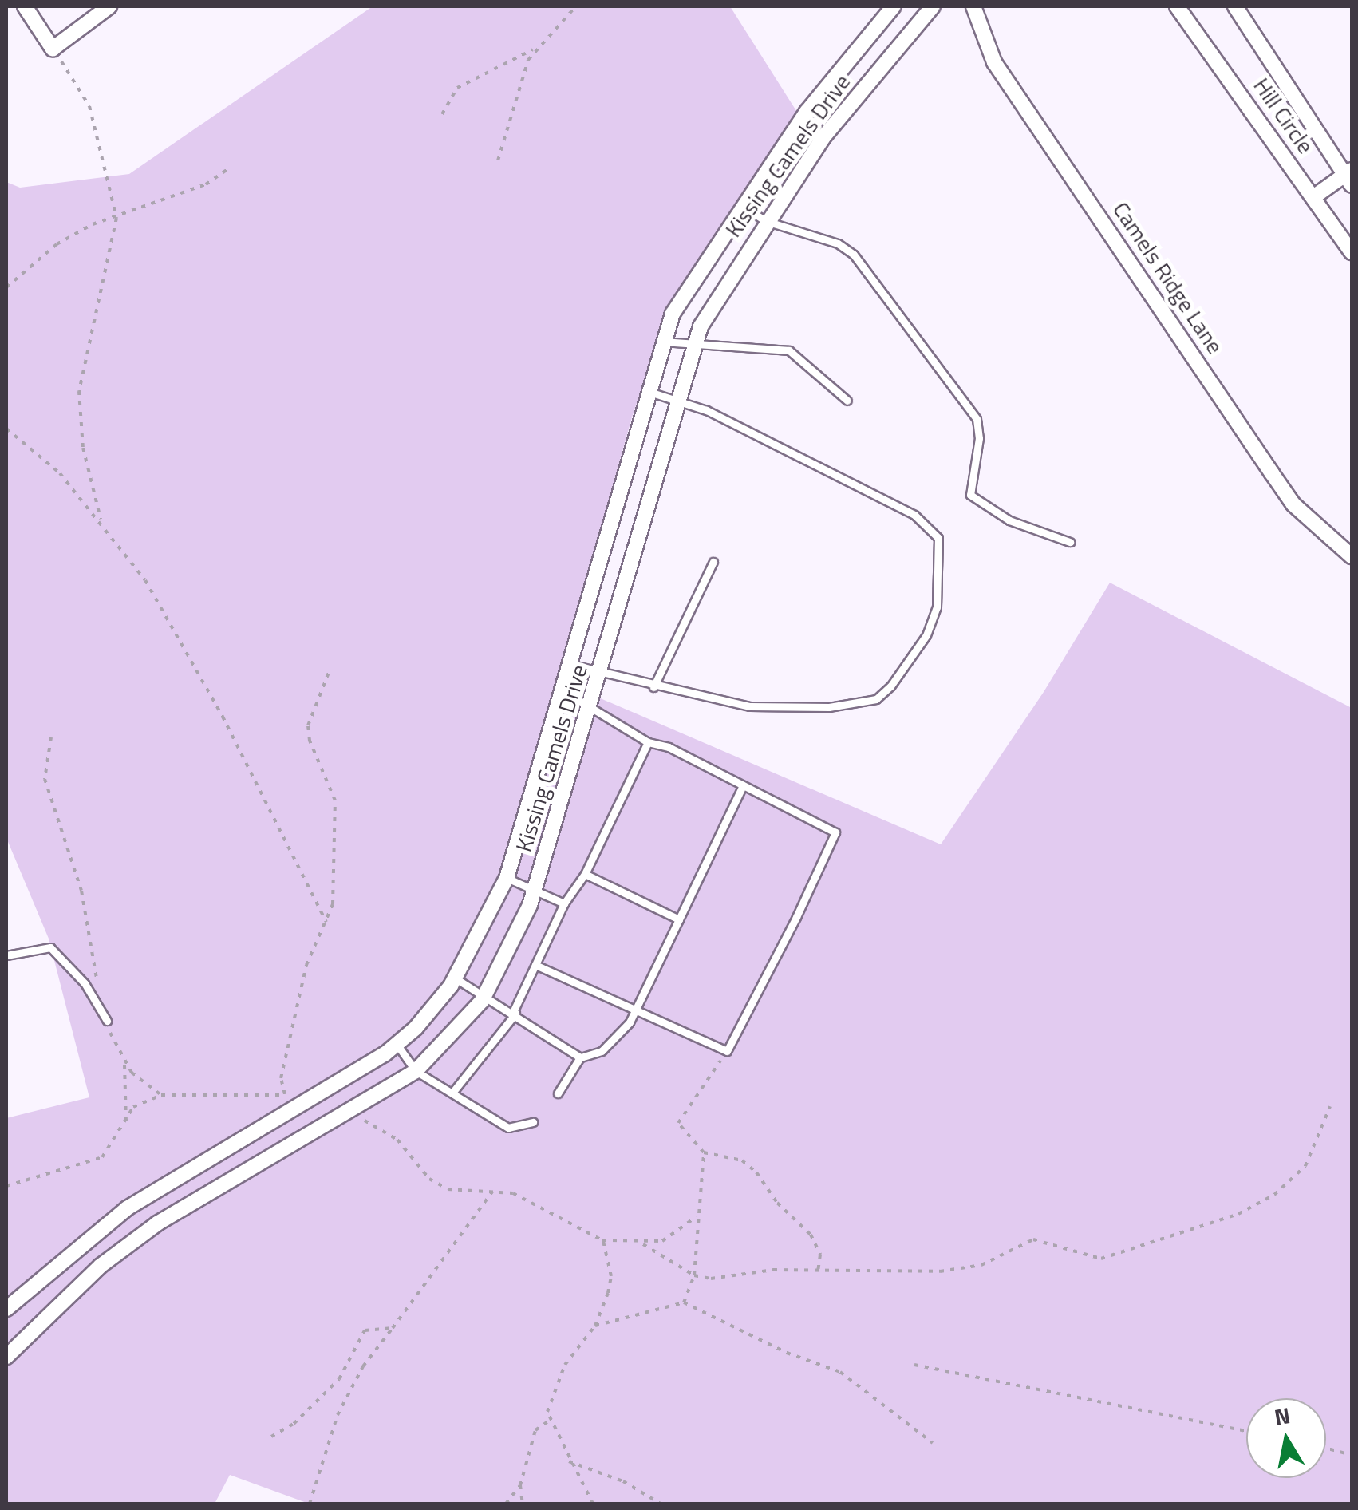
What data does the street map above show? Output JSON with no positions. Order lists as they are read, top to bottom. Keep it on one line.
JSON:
{"streets":{"street":["Hill Circle","Kissing Camels Drive","Camels Ridge Lane"]},"north":"top"}
